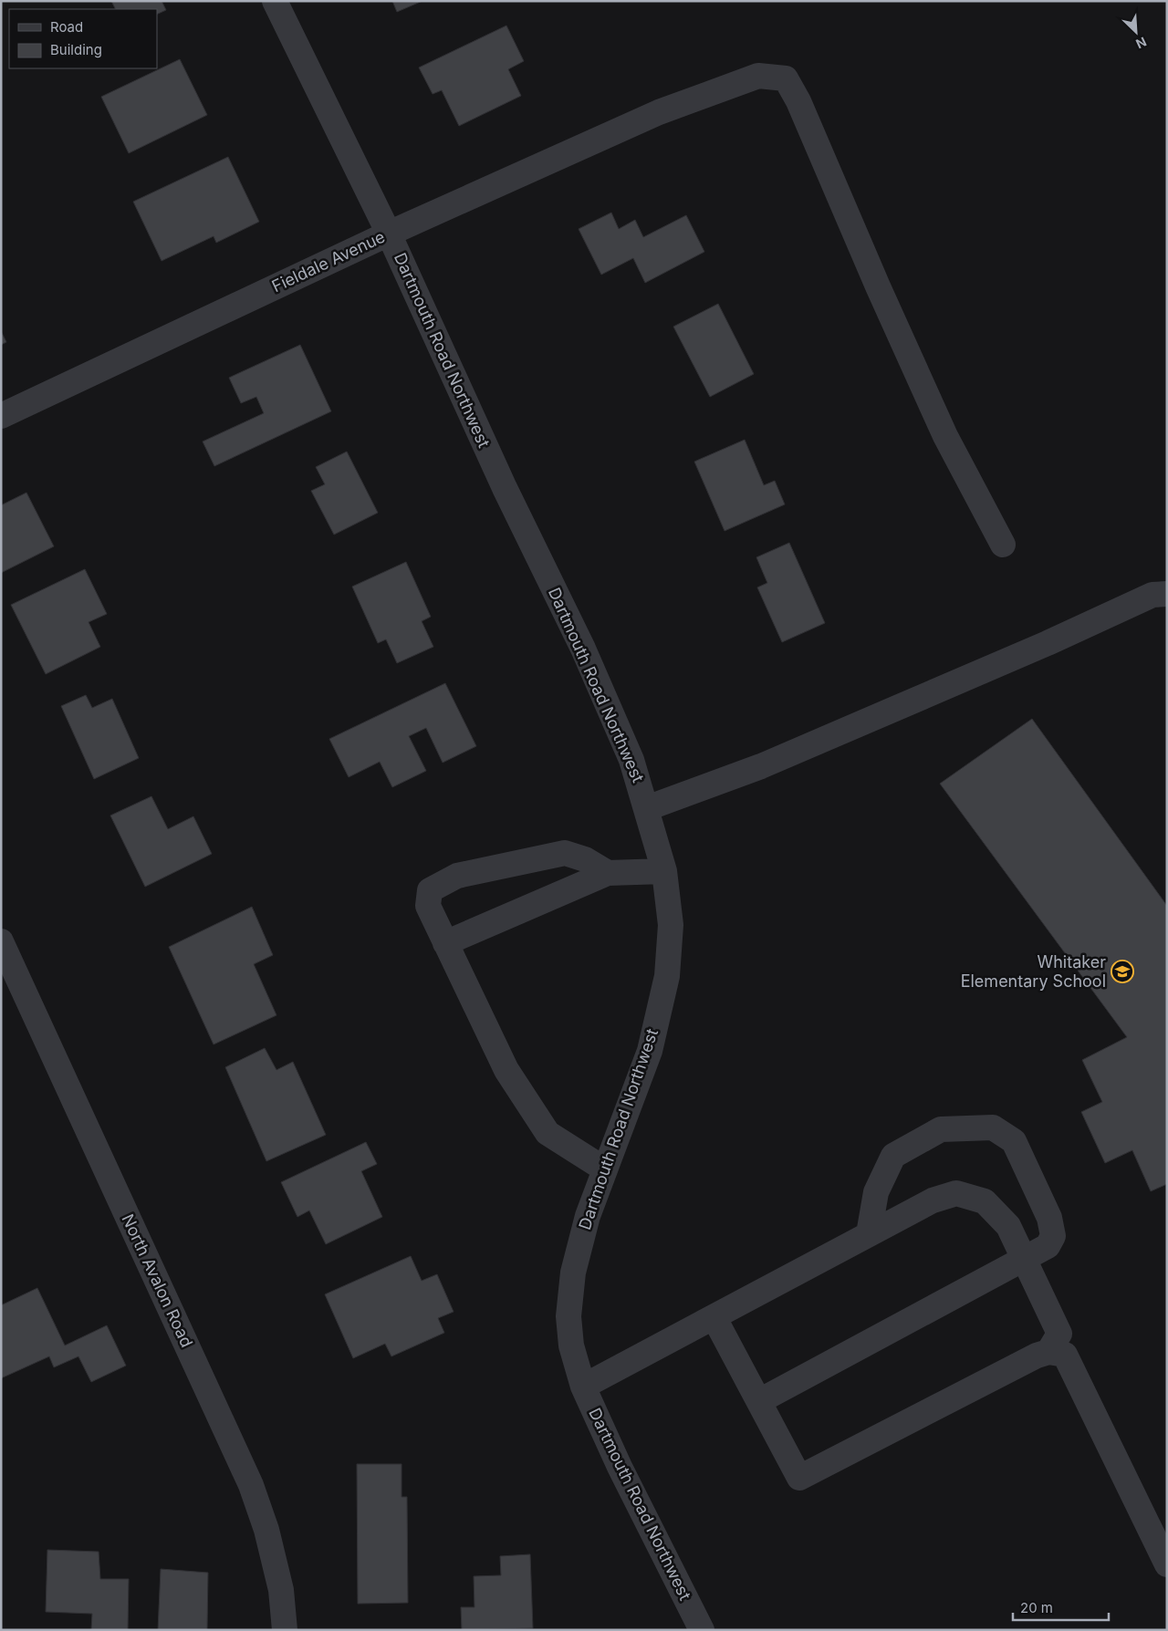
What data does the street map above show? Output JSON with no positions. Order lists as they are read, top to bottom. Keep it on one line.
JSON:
{"streets":{"street":["Fieldale Avenue","Dartmouth Road Northwest","North Avalon Road"]},"crossings":[["Fieldale Avenue","Dartmouth Road Northwest"]],"places":{"school or university":["Whitaker Elementary School"]},"legend":["Road","Building"],"scale_bar":"20 m","north":"bottom right"}
